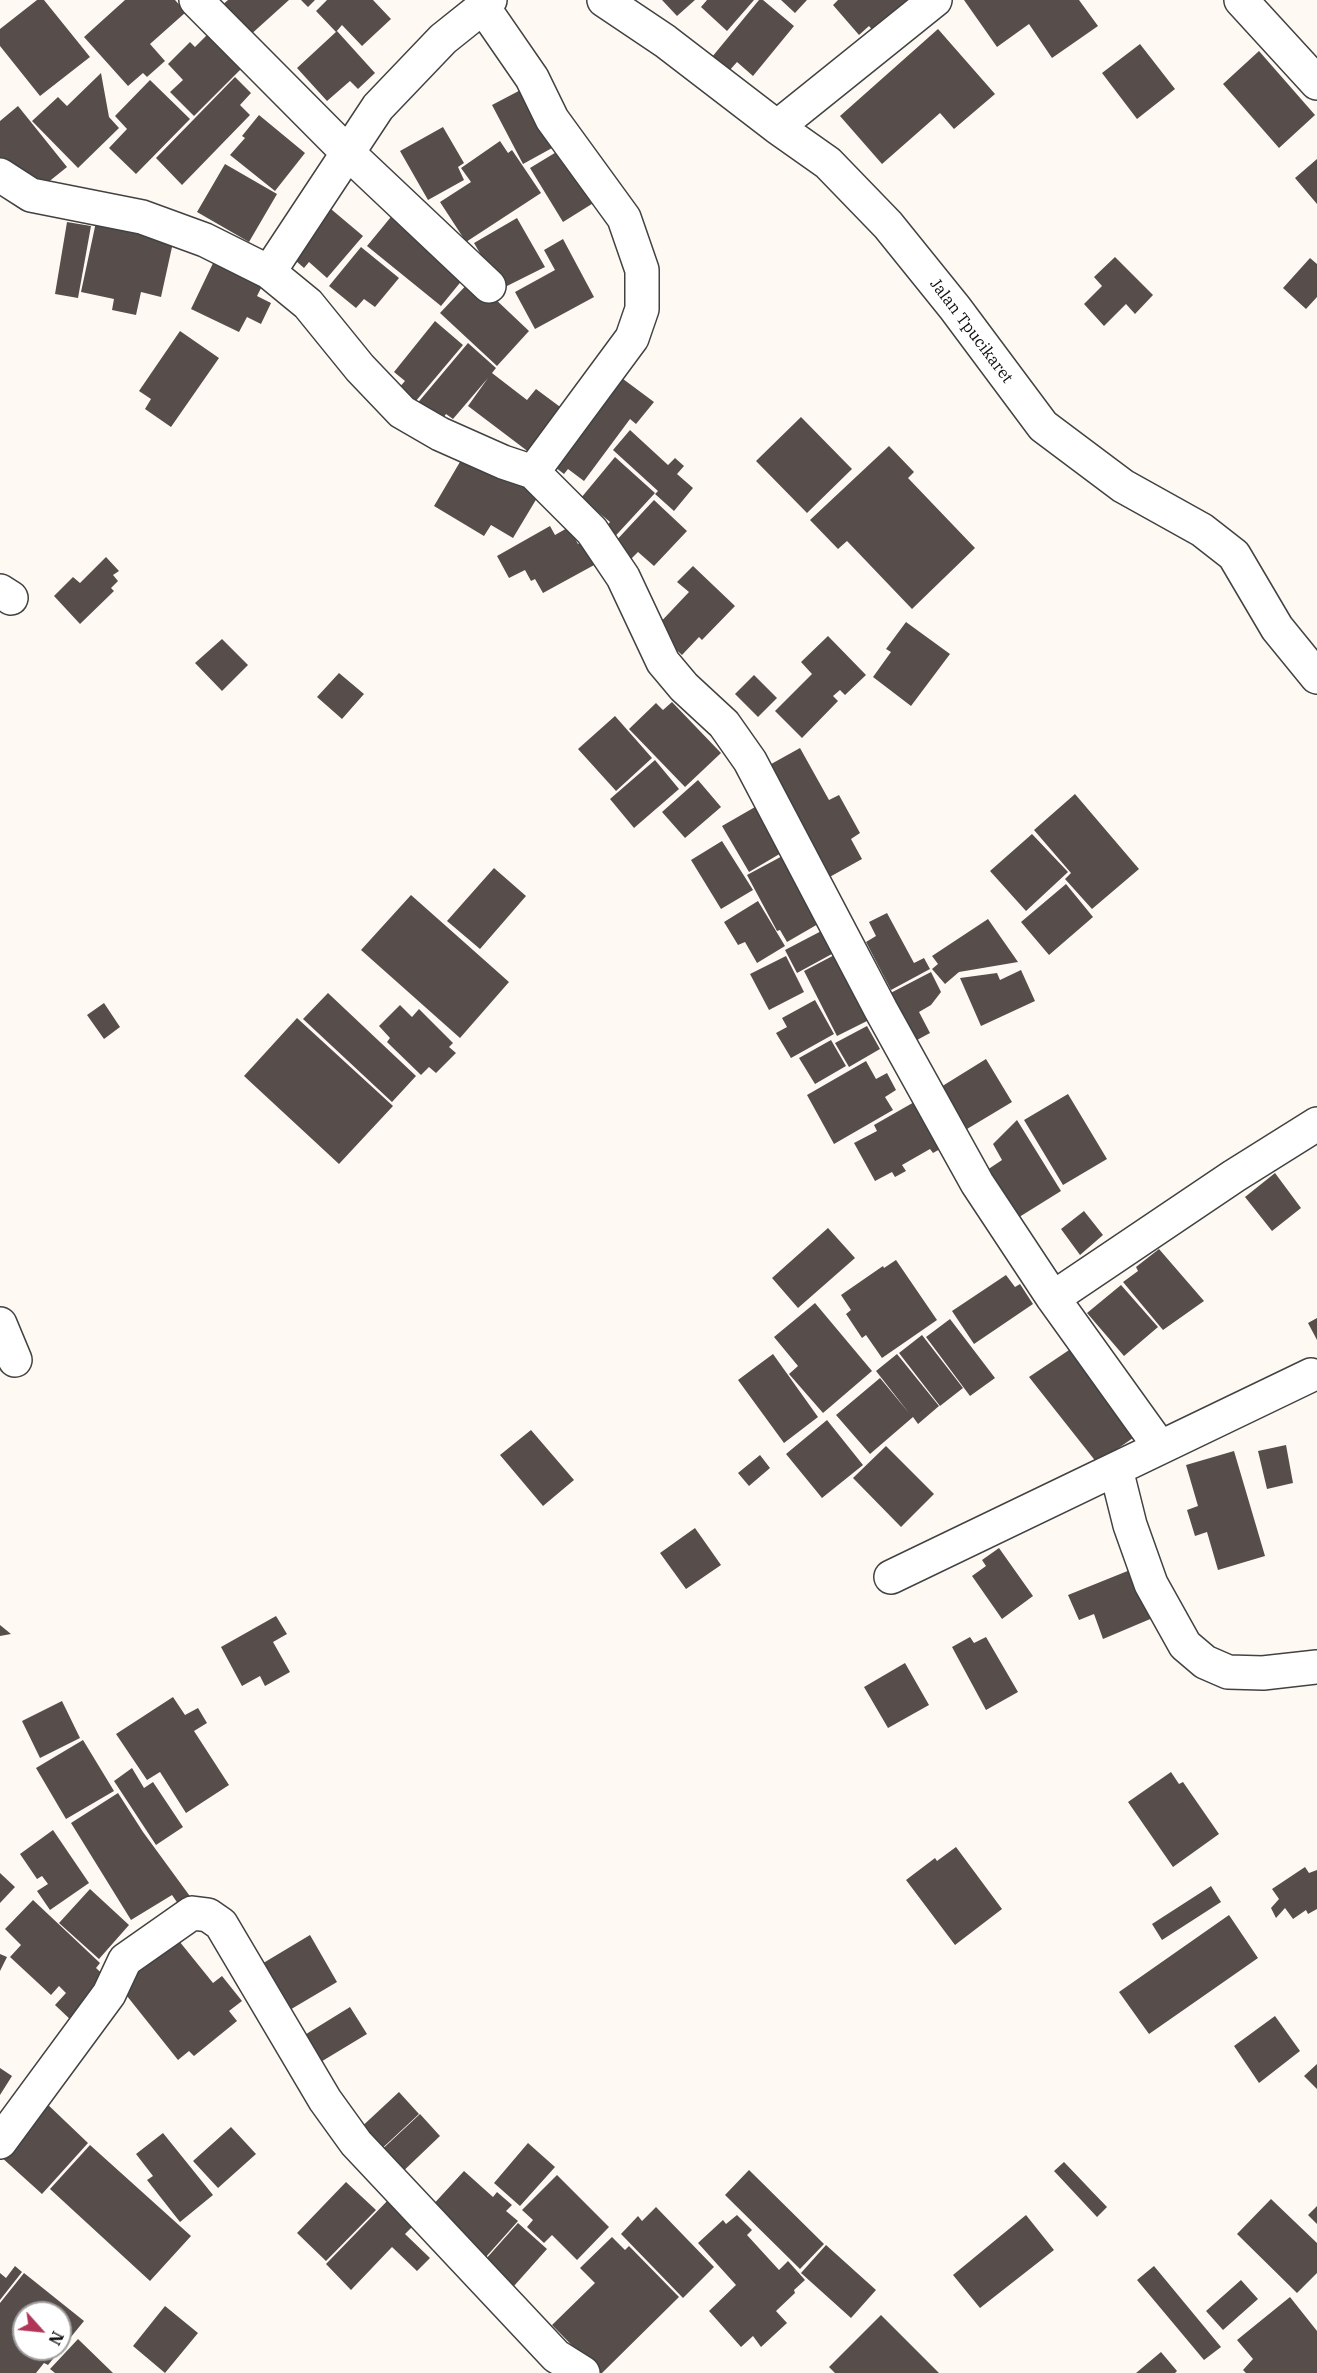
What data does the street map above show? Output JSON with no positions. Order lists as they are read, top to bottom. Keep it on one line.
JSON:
{"streets":{"street":["Jalan Tpucikaret"]},"north":"bottom right"}
